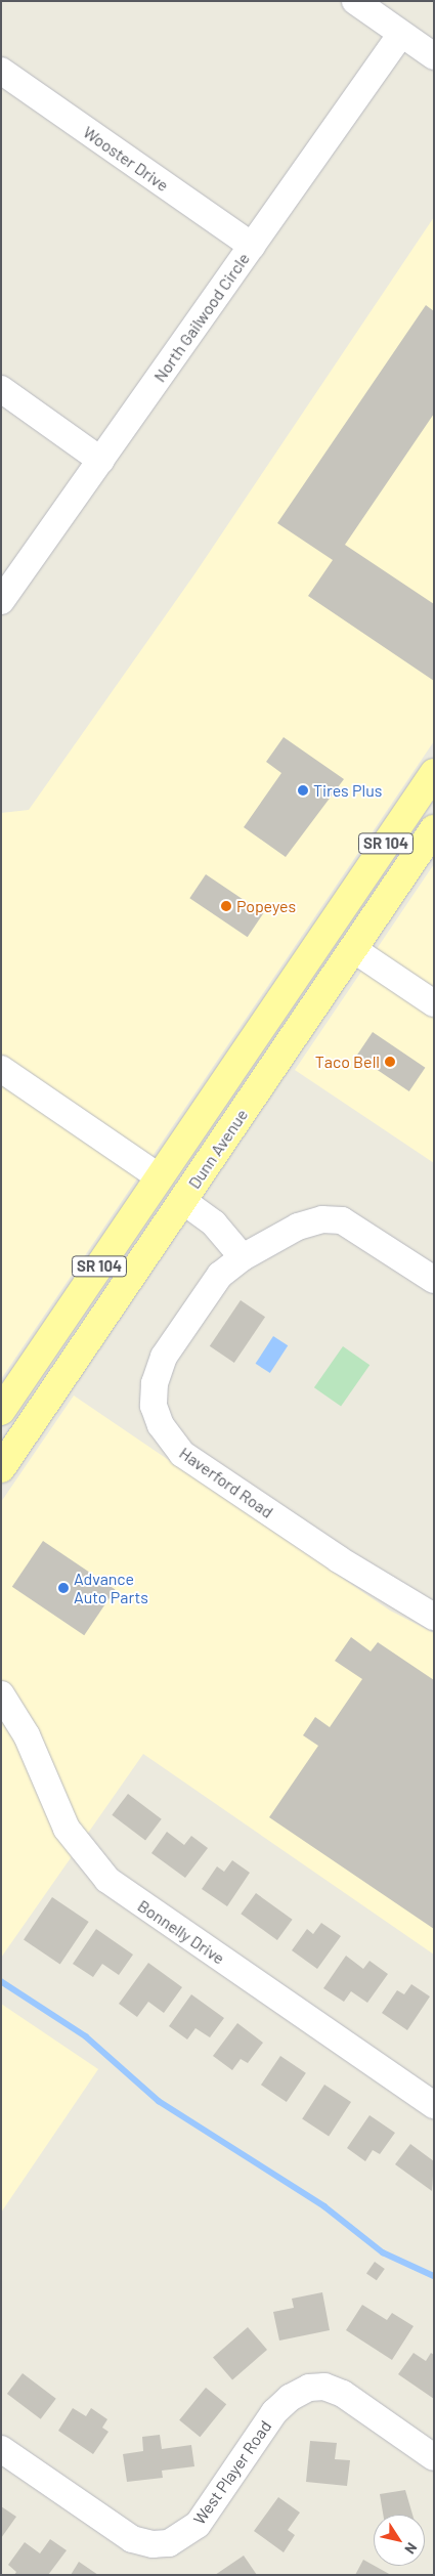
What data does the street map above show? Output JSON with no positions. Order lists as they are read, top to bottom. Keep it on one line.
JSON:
{"streets":{"main road":["SR 104","Dunn Avenue"],"street":["Wooster Drive","North Gailwood Circle","Haverford Road","Bonnelly Drive","West Player Road"]},"crossings":[["Wooster Drive","North Gailwood Circle"]],"places":["Tires Plus","Popeyes","Taco Bell","Advance Auto Parts"],"north":"bottom right"}
